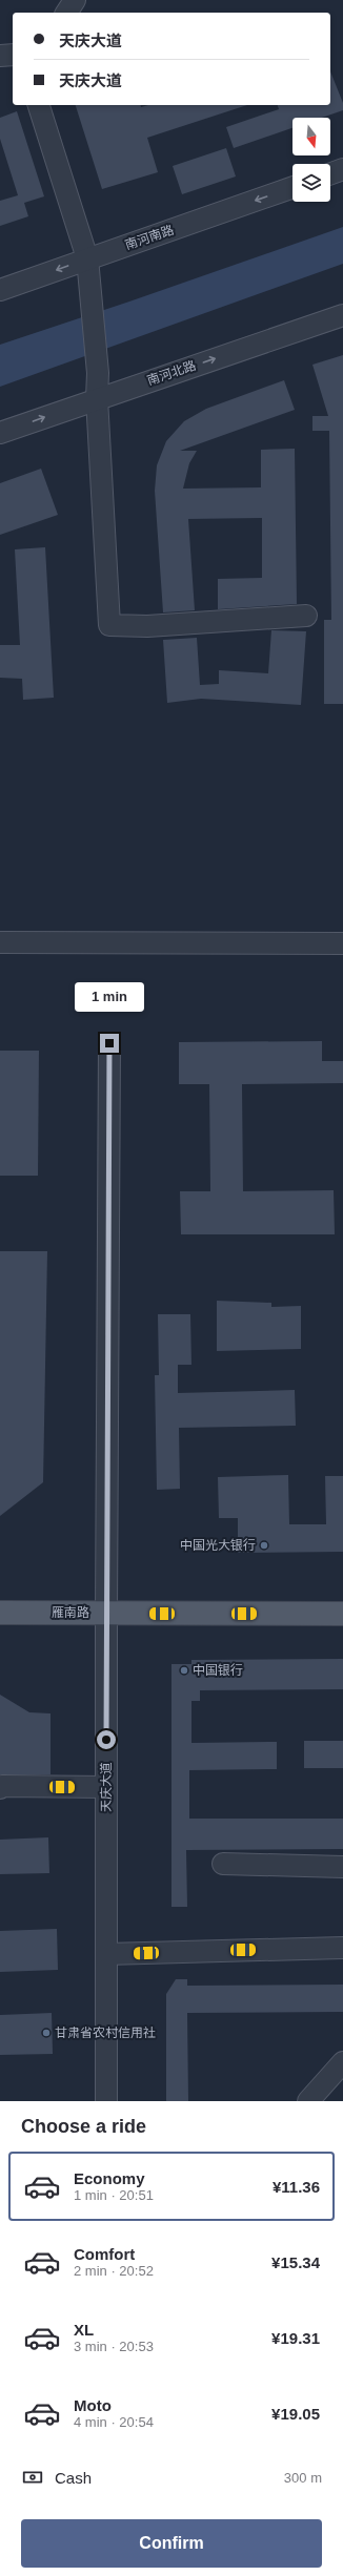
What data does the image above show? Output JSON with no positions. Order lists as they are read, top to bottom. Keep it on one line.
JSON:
{"streets":{"main road":["雁南路"],"street":["南河南路","南河北路","天庆大道"]},"crossings":[["雁南路","天庆大道"]],"one_way":["南河南路","南河北路"],"places":["中国光大银行","中国银行","甘肃省农村信用社"],"north":"bottom","page":{"banner":["天庆大道","天庆大道"],"bubble":"1 min","heading":"Choose a ride","list":[{"name":"Economy","note":"1 min · 20:51","value":"¥11.36"},{"name":"Comfort","note":"2 min · 20:52","value":"¥15.34"},{"name":"XL","note":"3 min · 20:53","value":"¥19.31"},{"name":"Moto","note":"4 min · 20:54","value":"¥19.05"}],"pay":["Cash","300 m"],"buttons":"Confirm"}}
